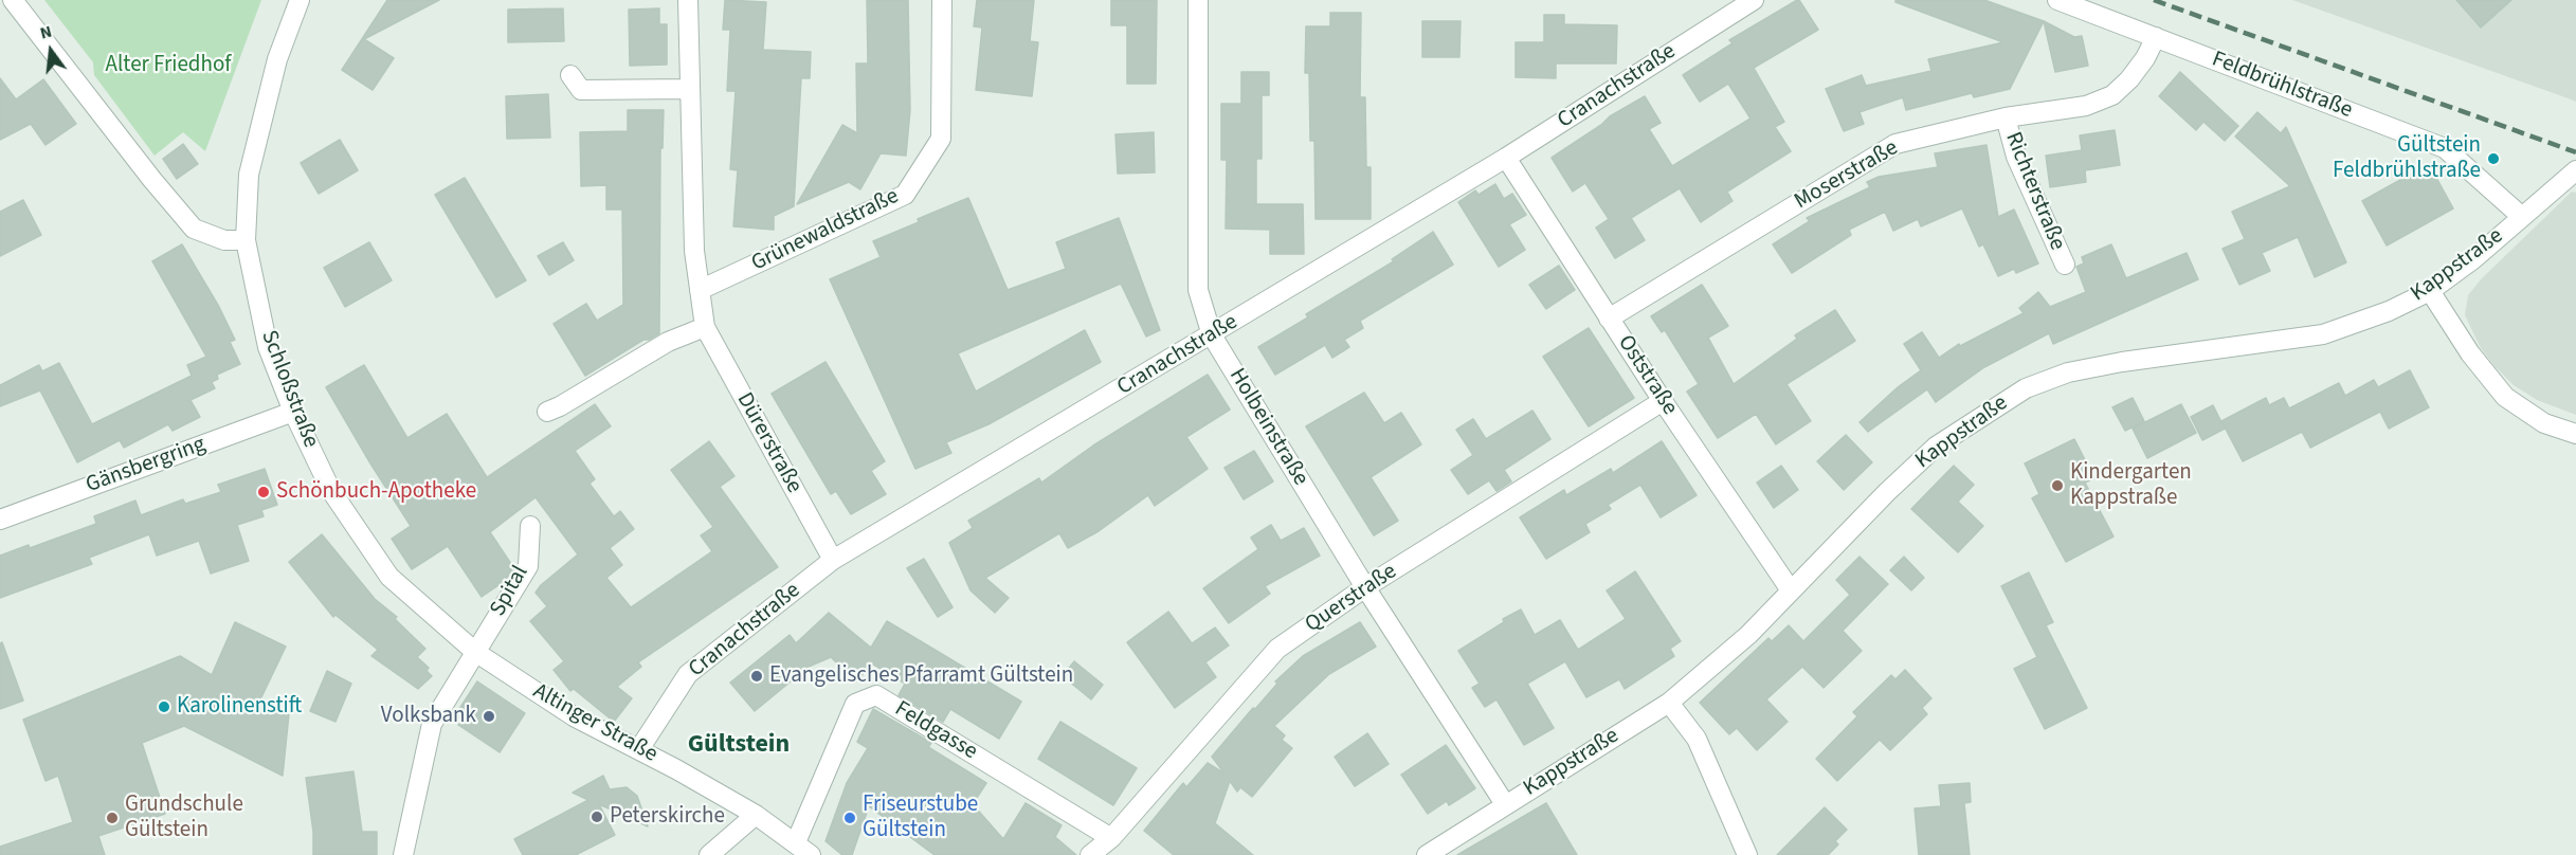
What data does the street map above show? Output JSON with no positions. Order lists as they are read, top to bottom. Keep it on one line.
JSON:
{"streets":{"street":["Feldbrühlstraße","Cranachstraße","Moserstraße","Richterstraße","Grünewaldstraße","Kappstraße","Oststraße","Schloßstraße","Holbeinstraße","Dürerstraße","Gänsbergring","Spital","Querstraße","Altinger Straße","Feldgasse"]},"crossings":[["Feldbrühlstraße","Moserstraße"],["Feldbrühlstraße","Kappstraße"],["Cranachstraße","Oststraße"],["Cranachstraße","Holbeinstraße"],["Cranachstraße","Dürerstraße"],["Cranachstraße","Altinger Straße"],["Moserstraße","Richterstraße"],["Moserstraße","Oststraße"],["Grünewaldstraße","Dürerstraße"],["Kappstraße","Oststraße"],["Kappstraße","Holbeinstraße"],["Oststraße","Querstraße"],["Schloßstraße","Gänsbergring"],["Schloßstraße","Spital"],["Schloßstraße","Altinger Straße"],["Holbeinstraße","Querstraße"],["Spital","Altinger Straße"],["Querstraße","Feldgasse"],["Altinger Straße","Feldgasse"]],"districts":["Gültstein"],"parks":["Alter Friedhof"],"places":["Gültstein Feldbrühlstraße","Kindergarten Kappstraße","Schönbuch-Apotheke","Evangelisches Pfarramt Gültstein","Karolinenstift","Volksbank","Peterskirche","Grundschule Gültstein","Friseurstube Gültstein"],"north":"top"}
